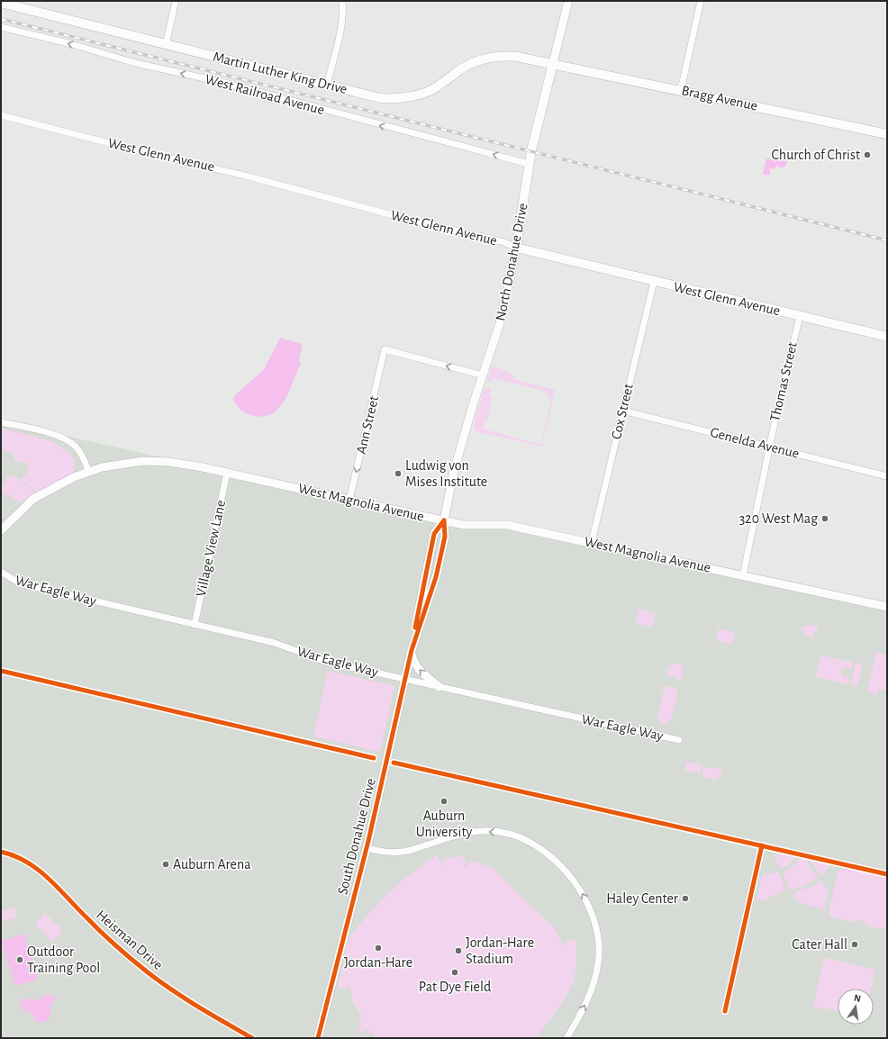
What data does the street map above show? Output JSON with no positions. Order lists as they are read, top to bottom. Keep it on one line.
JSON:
{"streets":{"main road":["Martin Luther King Drive","Bragg Avenue","West Glenn Avenue","North Donahue Drive"],"street":["West Railroad Avenue","Thomas Street","Cox Street","Ann Street","Genelda Avenue","West Magnolia Avenue","Village View Lane","War Eagle Way","South Donahue Drive","Heisman Drive"]},"crossings":[["Martin Luther King Drive","Bragg Avenue"],["Martin Luther King Drive","North Donahue Drive"],["West Railroad Avenue","North Donahue Drive"],["Bragg Avenue","North Donahue Drive"],["West Glenn Avenue","North Donahue Drive"],["West Glenn Avenue","Thomas Street"],["West Glenn Avenue","Cox Street"],["North Donahue Drive","Ann Street"],["North Donahue Drive","West Magnolia Avenue"],["North Donahue Drive","South Donahue Drive"],["Thomas Street","Genelda Avenue"],["Thomas Street","West Magnolia Avenue"],["Cox Street","Genelda Avenue"],["Cox Street","West Magnolia Avenue"],["Ann Street","West Magnolia Avenue"],["West Magnolia Avenue","Village View Lane"],["West Magnolia Avenue","South Donahue Drive"],["Village View Lane","War Eagle Way"],["War Eagle Way","South Donahue Drive"]],"one_way":["West Railroad Avenue"],"places":["Church of Christ","Ludwig von Mises Institute","320 West Mag","Auburn University","Auburn Arena","Haley Center","Cater Hall","Jordan-Hare","Jordan-Hare Stadium","Outdoor Training Pool","Pat Dye Field"],"north":"top"}
